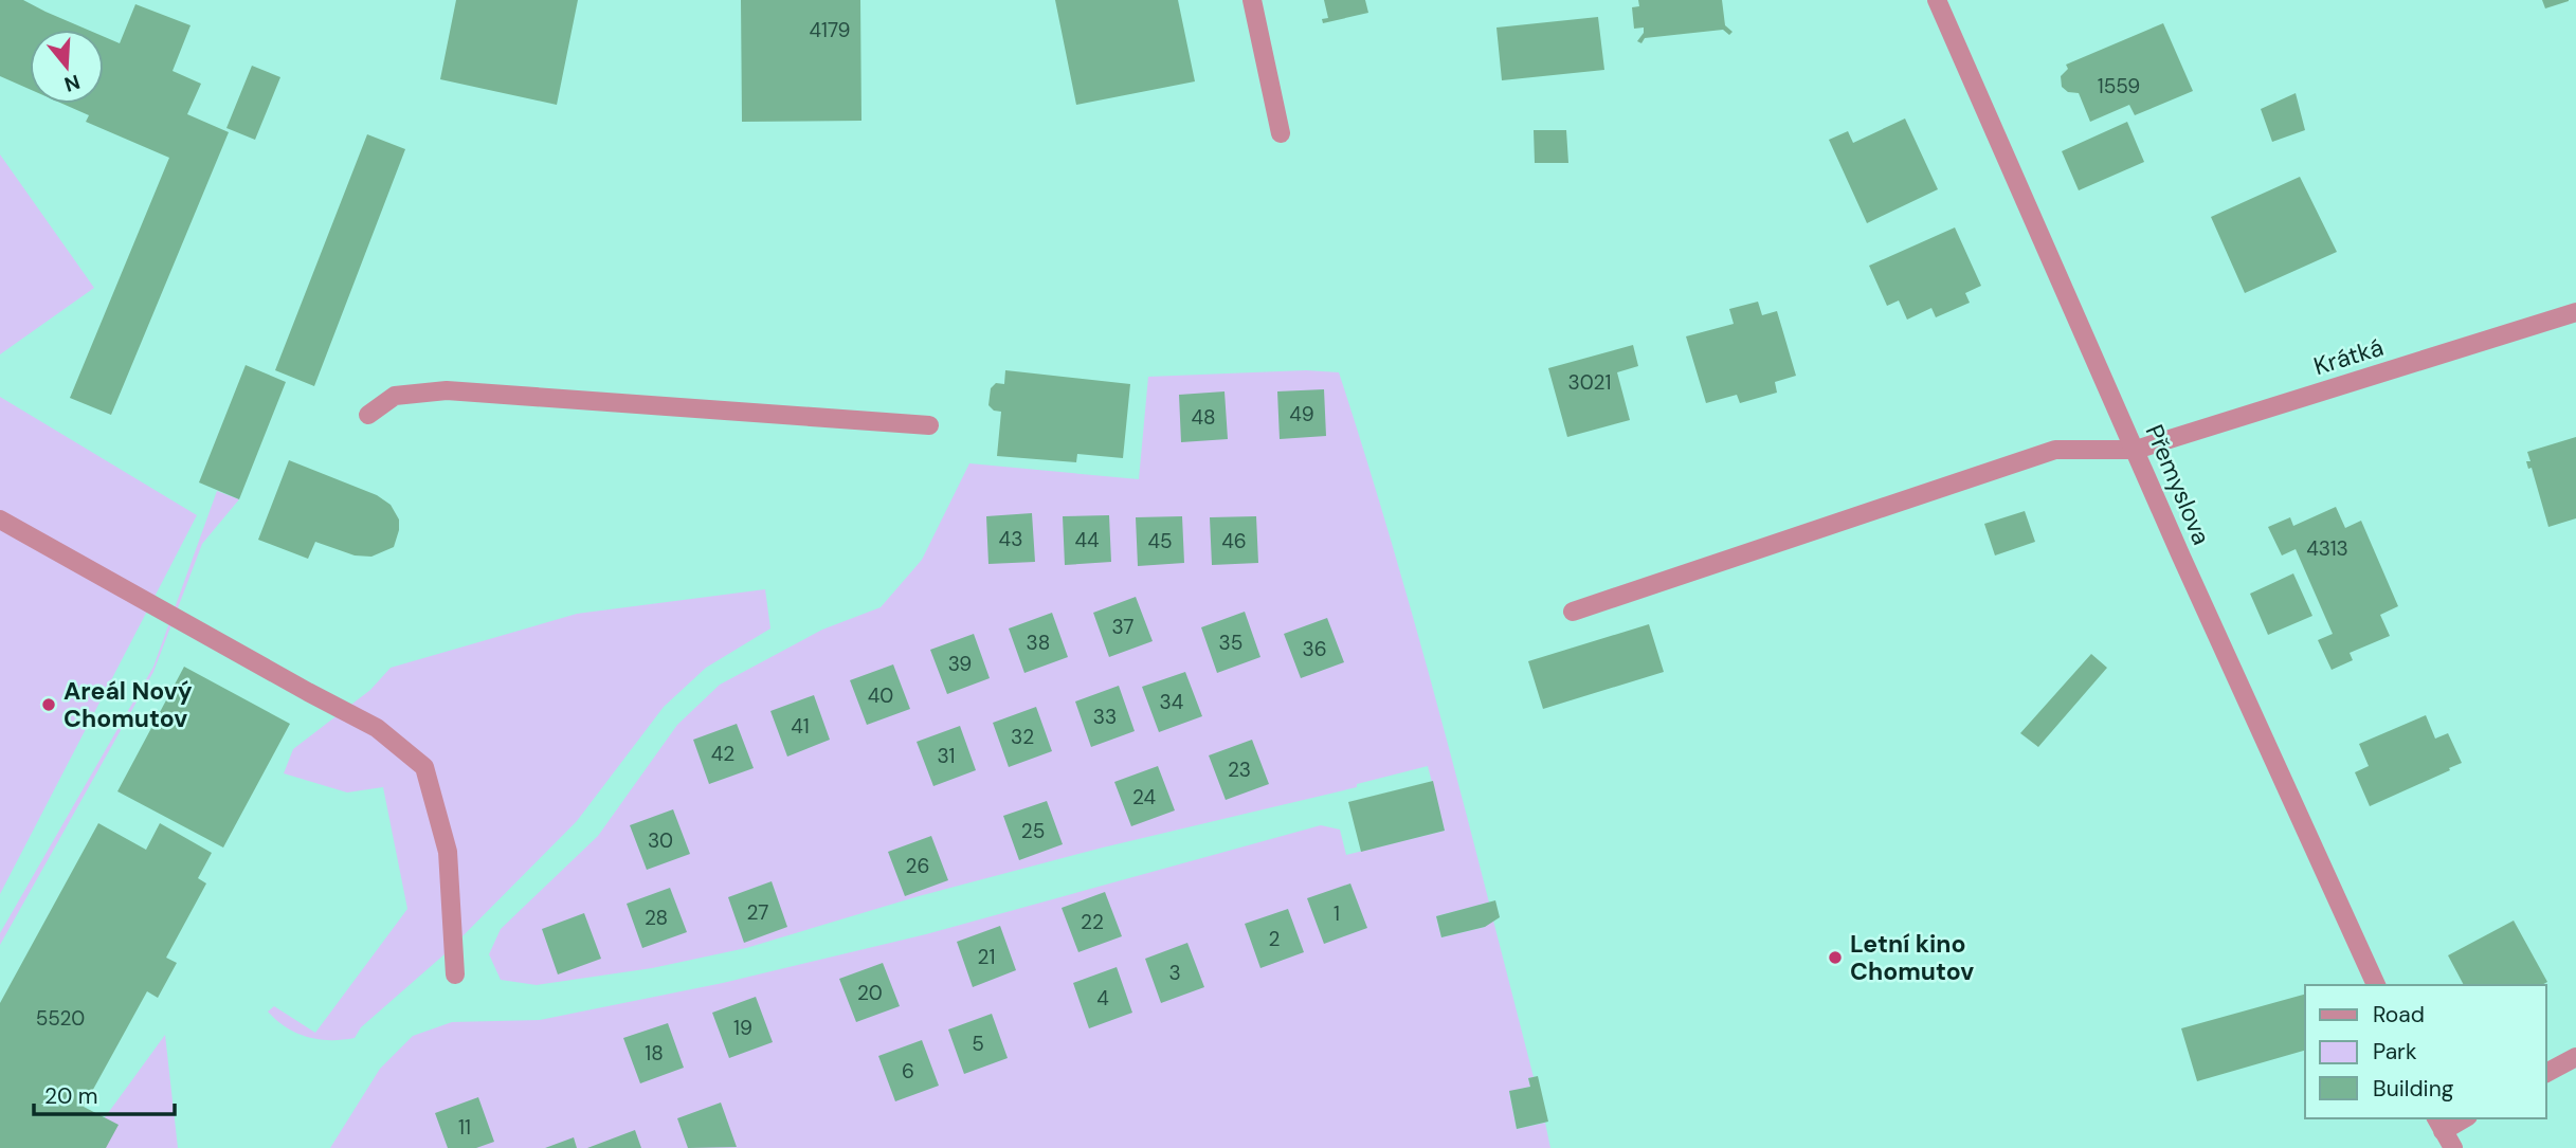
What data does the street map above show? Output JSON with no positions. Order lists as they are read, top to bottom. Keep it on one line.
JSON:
{"streets":{"street":["Krátká","Přemyslova"]},"crossings":[["Krátká","Přemyslova"]],"places":["Areál Nový Chomutov","Letní kino Chomutov"],"house_numbers":["4179","1559","3021","49","48","43","44","45","46","4313","37","38","35","36","39","40","34","33","41","32","42","31","23","24","25","30","26","27","1","28","22","2","21","3","20","4","5520","19","5","18","6","11"],"legend":["Road","Park","Building"],"scale_bar":"20 m","north":"bottom"}
